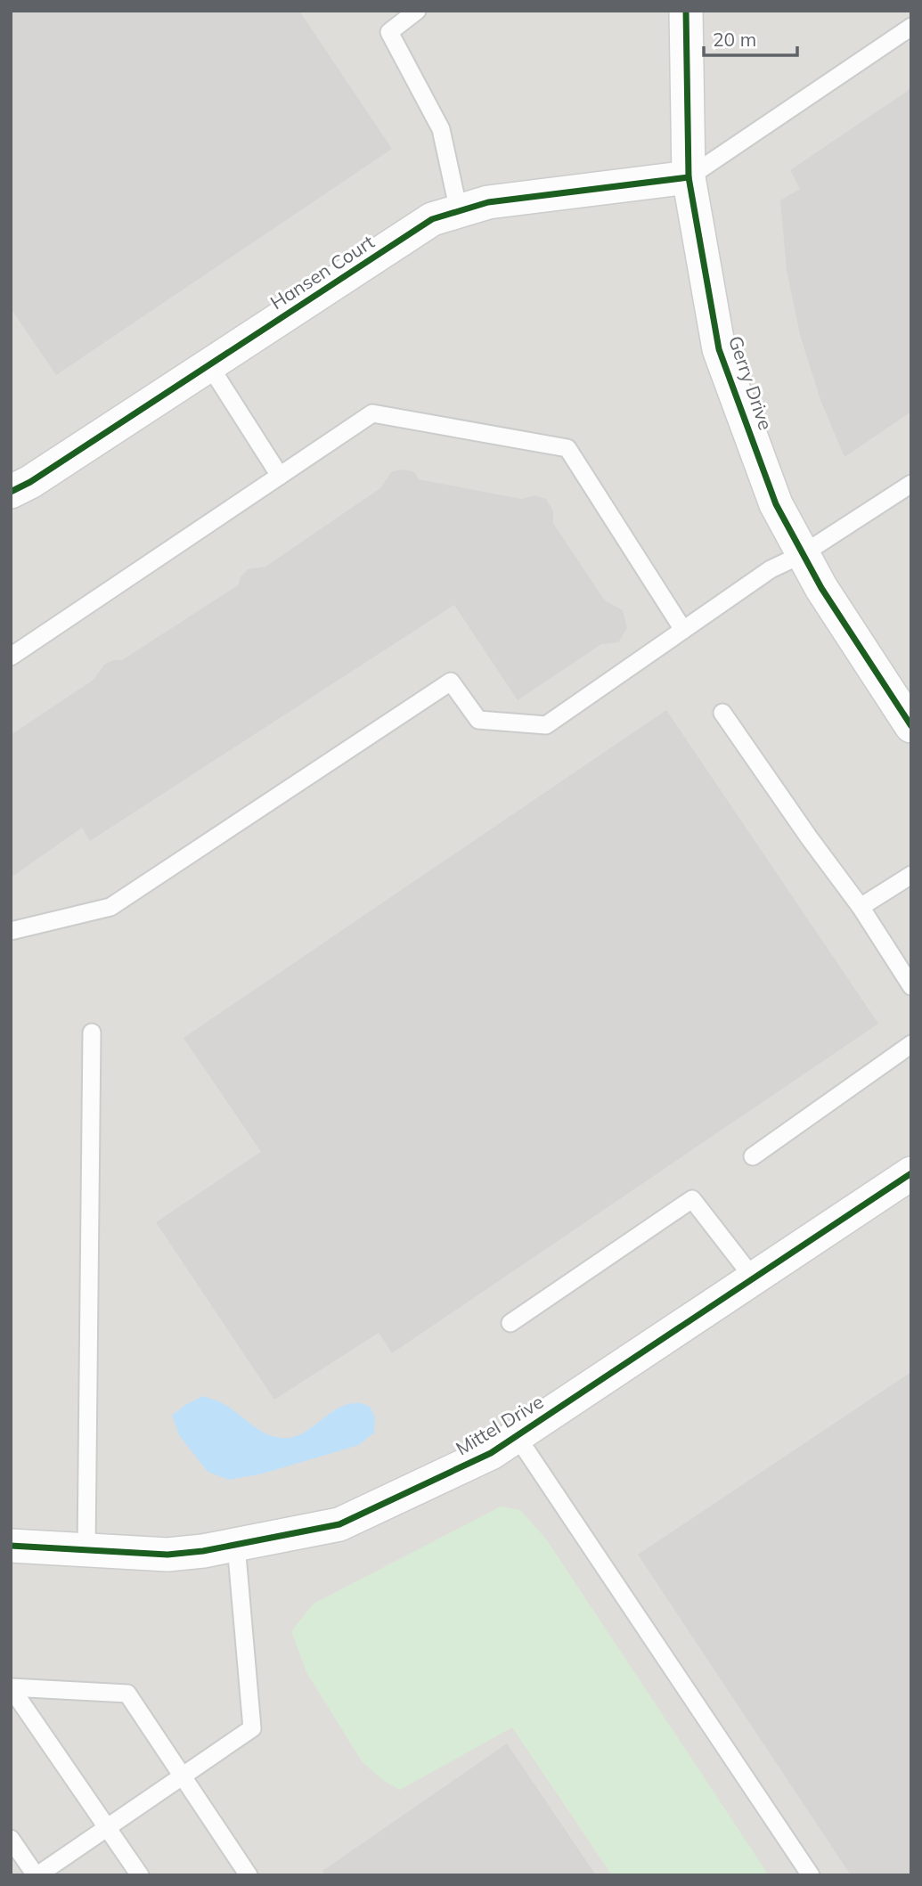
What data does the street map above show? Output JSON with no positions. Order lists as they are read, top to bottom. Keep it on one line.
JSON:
{"streets":{"street":["Hansen Court","Gerry Drive","Mittel Drive"]},"crossings":[["Hansen Court","Gerry Drive"]],"scale_bar":"20 m"}
